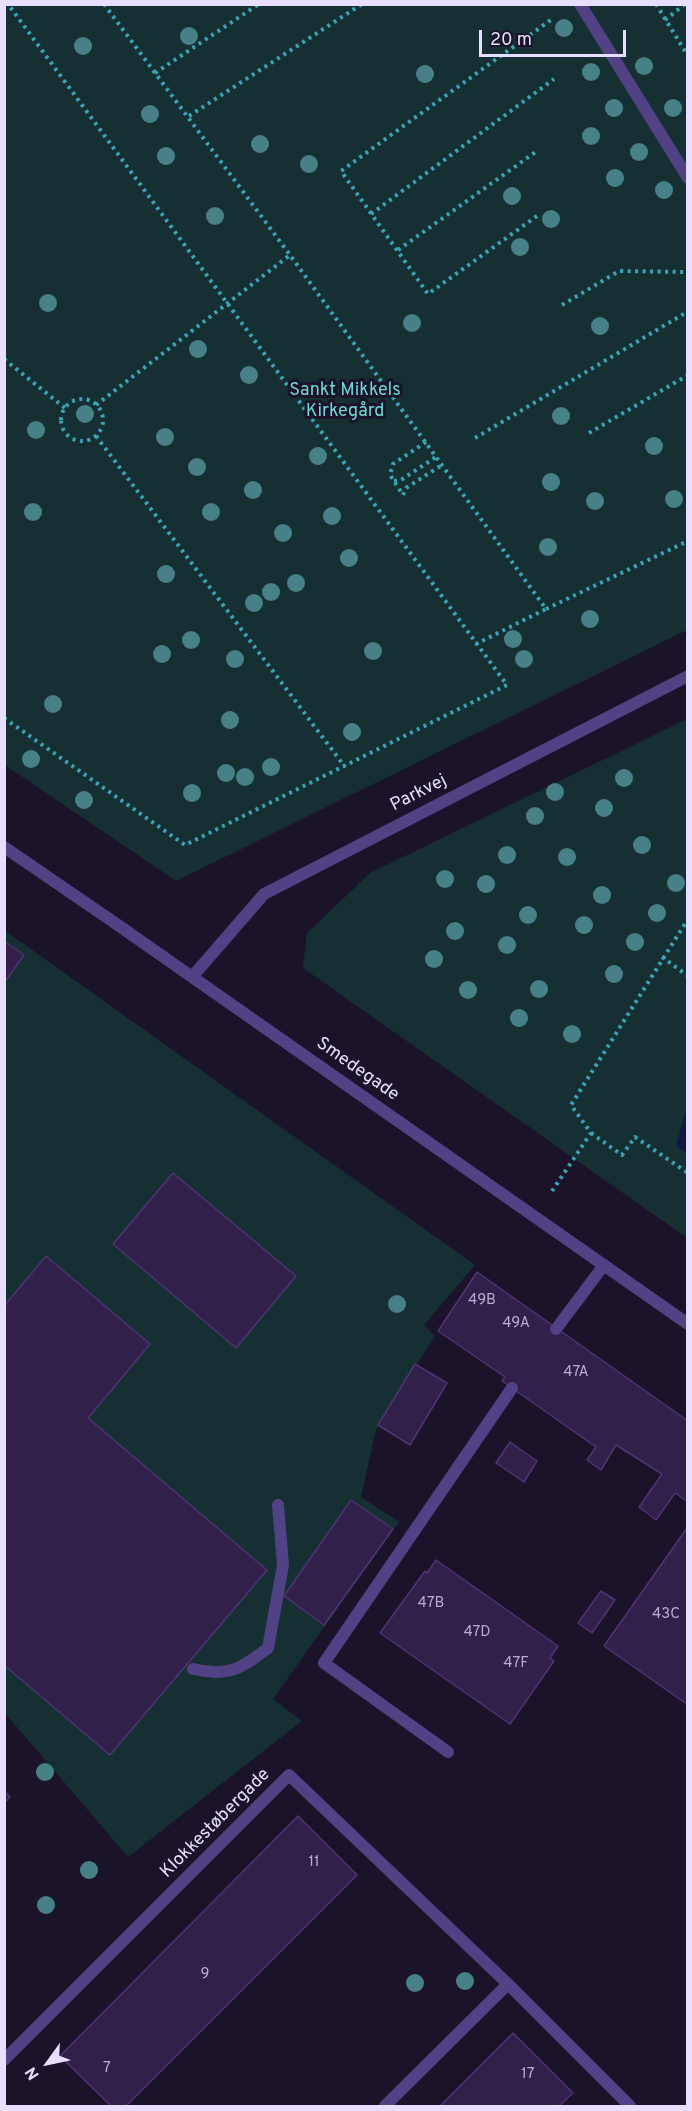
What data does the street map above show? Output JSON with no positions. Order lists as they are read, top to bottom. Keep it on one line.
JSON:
{"streets":{"street":["Parkvej","Smedegade","Klokkestøbergade"]},"crossings":[["Parkvej","Smedegade"]],"parks":["Sankt Mikkels Kirkegård"],"house_numbers":["49B","49A","47A","47B","43C","47D","47F","11","9","7","17"],"scale_bar":"20 m","north":"bottom left"}
